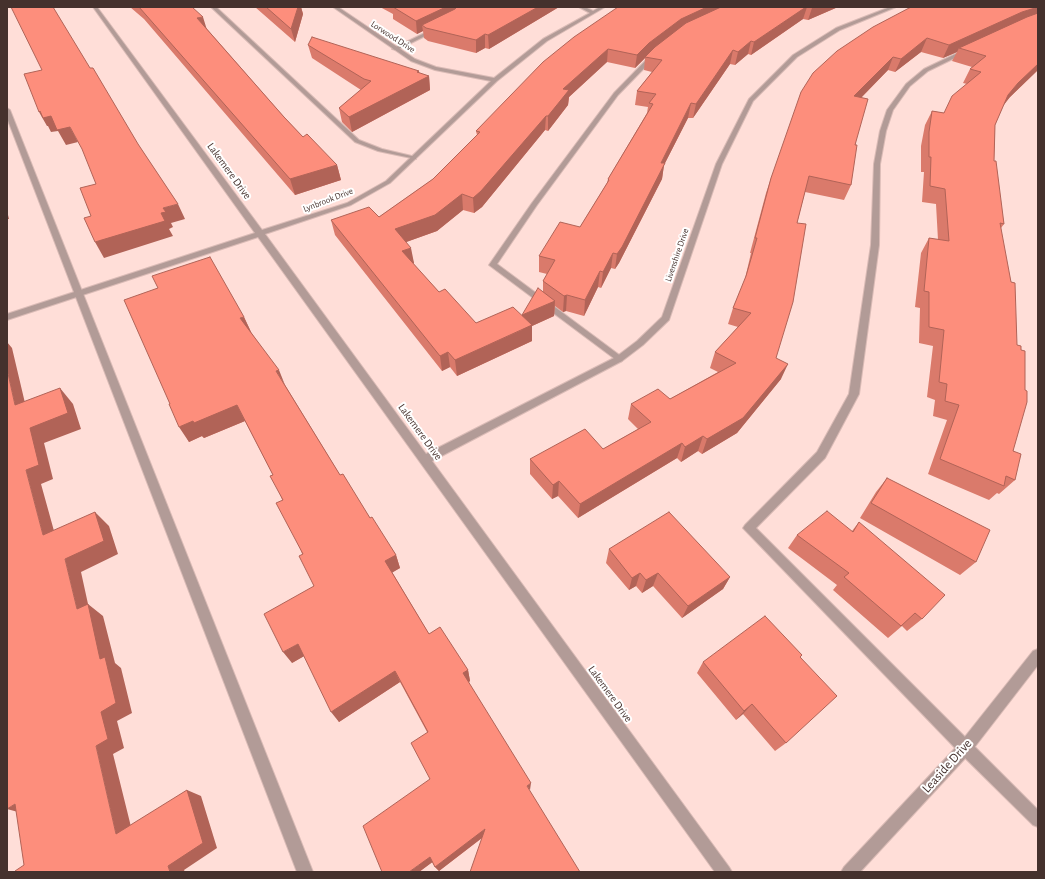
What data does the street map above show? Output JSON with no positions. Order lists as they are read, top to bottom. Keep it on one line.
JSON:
{"streets":{"street":["Lorwood Drive","Lakemere Drive","Lynbrook Drive","Livenshire Drive","Leaside Drive"]},"crossings":[["Lorwood Drive","Lynbrook Drive"],["Lakemere Drive","Lynbrook Drive"],["Lakemere Drive","Livenshire Drive"]]}
